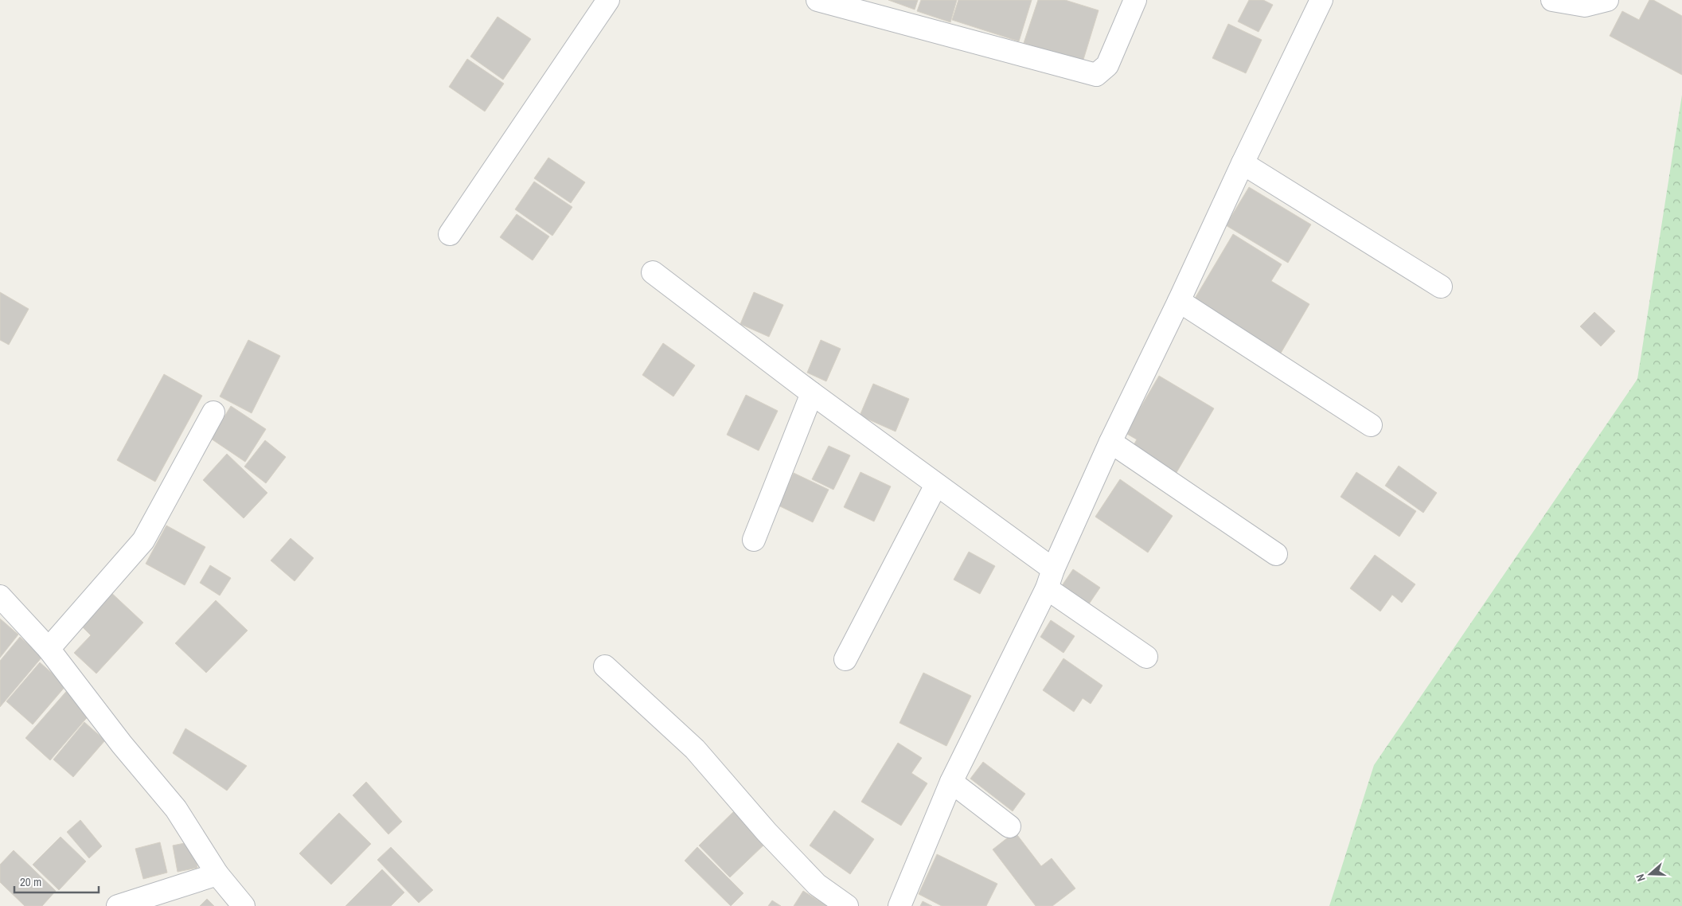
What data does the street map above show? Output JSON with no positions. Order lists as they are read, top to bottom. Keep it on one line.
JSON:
{"scale_bar":"20 m","north":"left"}
